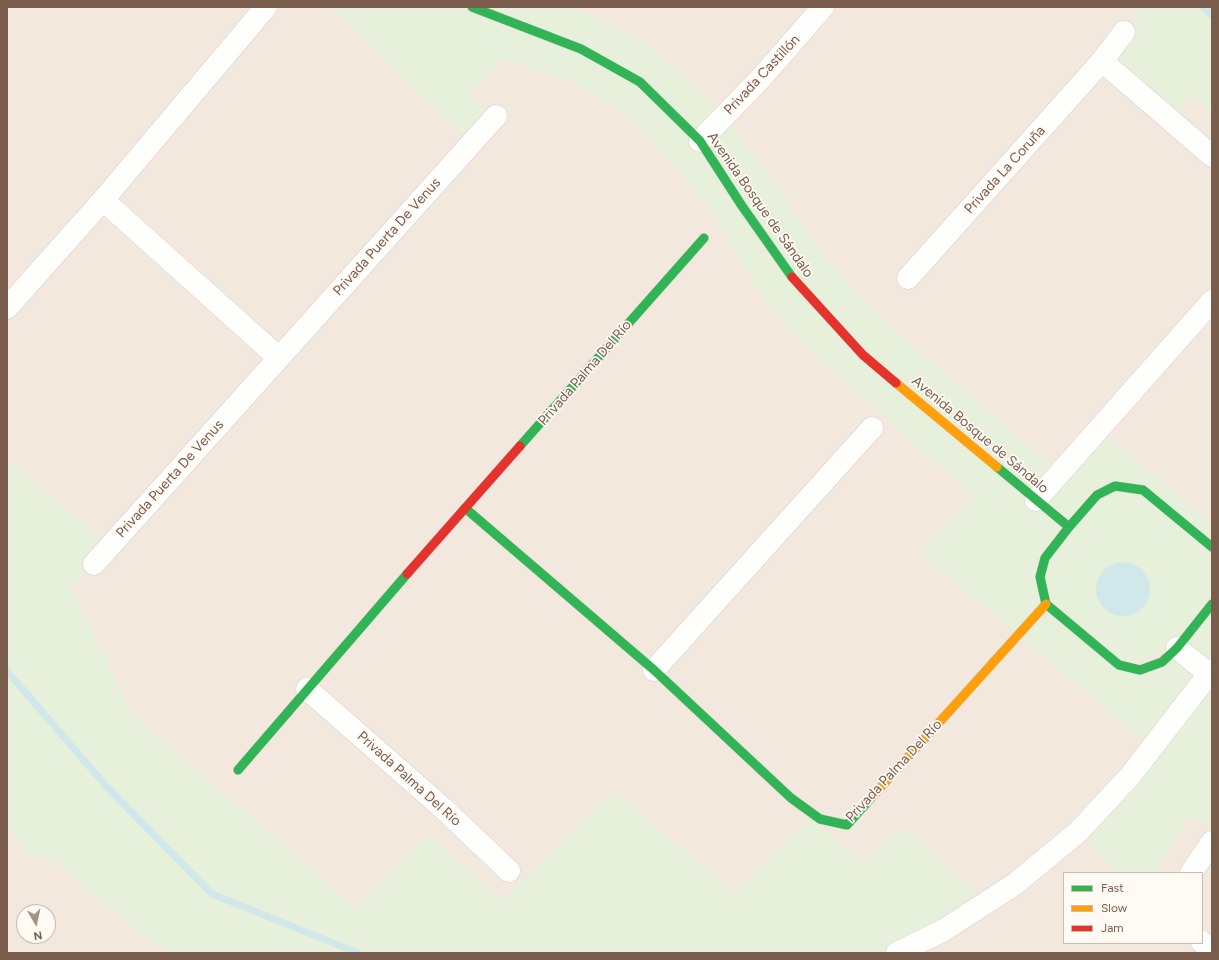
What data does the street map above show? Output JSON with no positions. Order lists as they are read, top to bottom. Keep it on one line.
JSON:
{"streets":{"street":["Privada Castillón","Privada La Coruña","Avenida Bosque de Sándalo","Privada Puerta De Venus","Privada Palma Del Río"]},"crossings":[["Privada Castillón","Avenida Bosque de Sándalo"]],"legend":["Fast","Slow","Jam"],"north":"bottom"}
